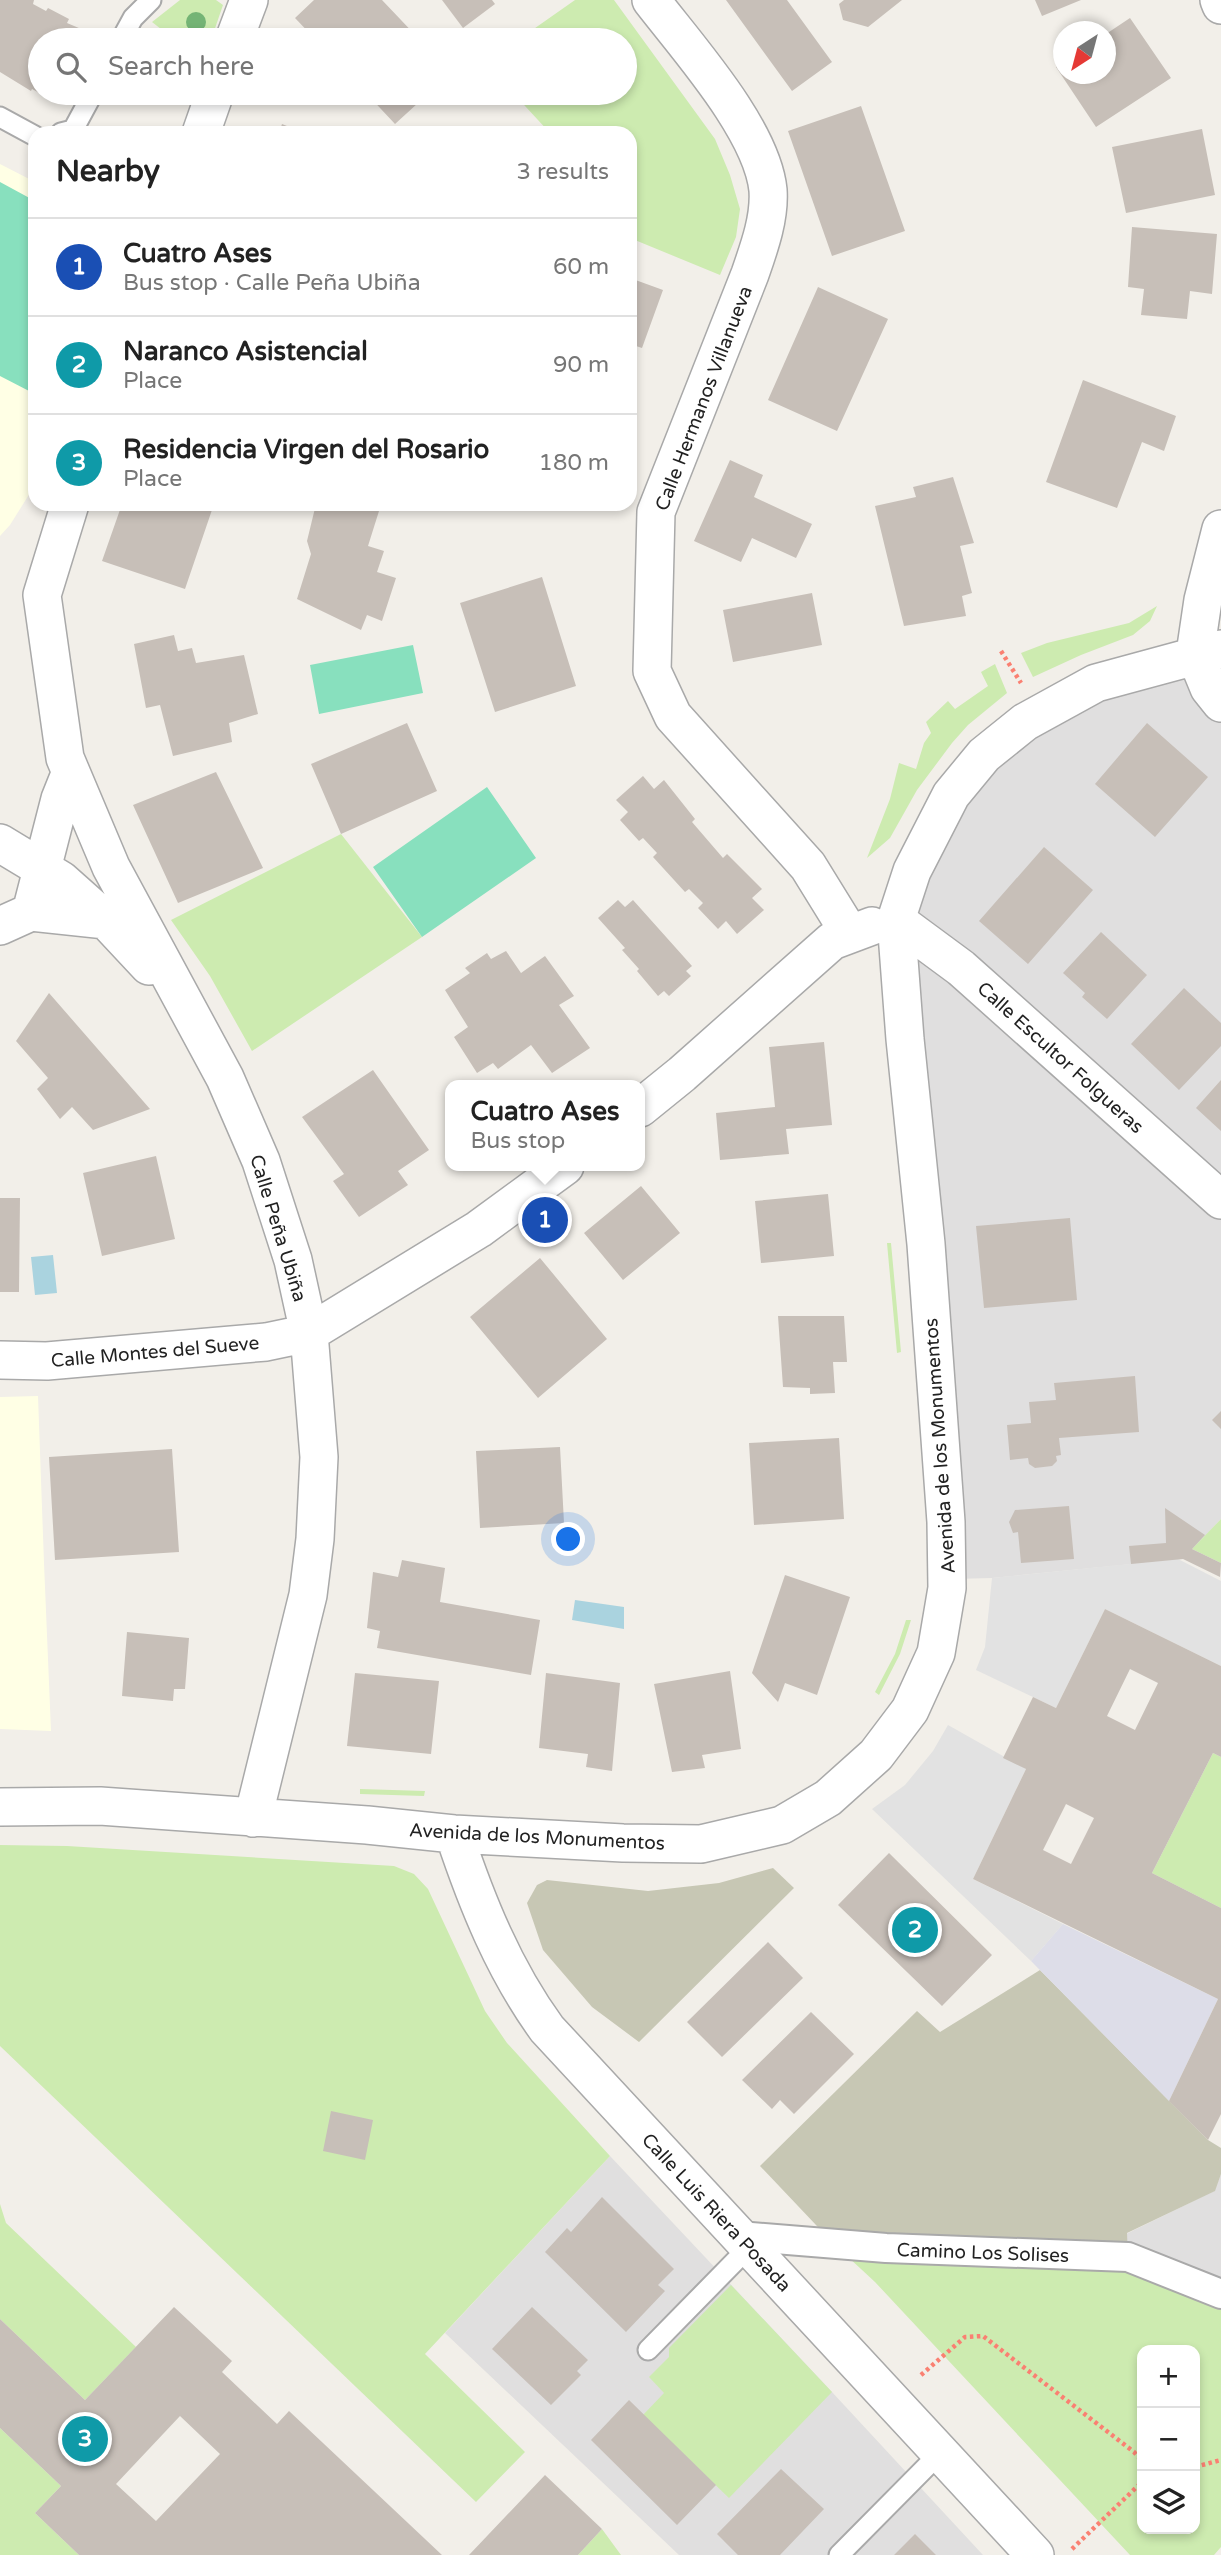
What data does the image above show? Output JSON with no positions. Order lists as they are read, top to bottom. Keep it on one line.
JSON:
{"streets":{"street":["Calle Hermanos Villanueva","Calle Escultor Folgueras","Calle Peña Ubiña","Calle Montes del Sueve","Avenida de los Monumentos","Calle Luis Riera Posada","Camino Los Solises"]},"crossings":[["Calle Escultor Folgueras","Avenida de los Monumentos"],["Calle Peña Ubiña","Calle Montes del Sueve"],["Calle Peña Ubiña","Avenida de los Monumentos"],["Avenida de los Monumentos","Calle Luis Riera Posada"],["Calle Luis Riera Posada","Camino Los Solises"]],"north":"bottom left","page":{"search":"Search here","heading":["Nearby","3 results"],"list":[{"mark":"1","name":"Cuatro Ases","note":"Bus stop · Calle Peña Ubiña","value":"60 m"},{"mark":"2","name":"Naranco Asistencial","note":"Place","value":"90 m"},{"mark":"3","name":"Residencia Virgen del Rosario","note":"Place","value":"180 m"}],"popup":["Cuatro Ases","Bus stop"],"pins":["1","2","3"],"map_buttons":["+","−"]}}
